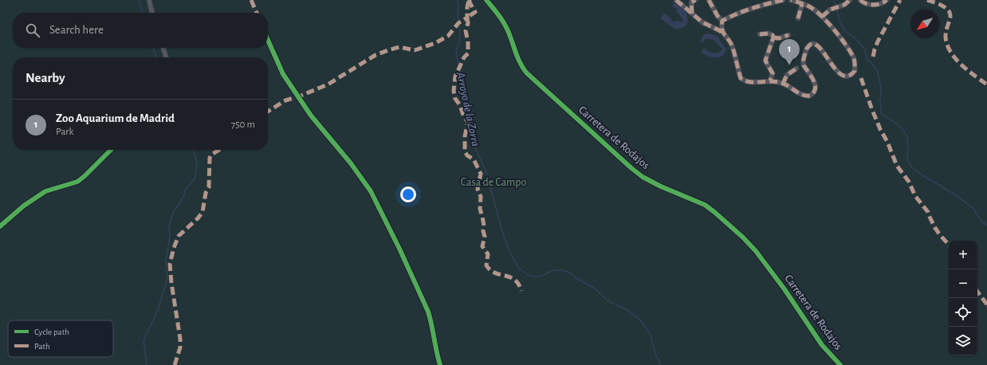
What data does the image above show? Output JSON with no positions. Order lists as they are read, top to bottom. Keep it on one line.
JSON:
{"streets":{"street":["Carretera de Rodajos"]},"water":["Arroyo de la Zorra"],"parks":["Casa de Campo"],"legend":["Cycle path","Path"],"north":"bottom left","page":{"search":"Search here","pins":"1","heading":"Nearby","list":[{"mark":"1","name":"Zoo Aquarium de Madrid","note":"Park","value":"750 m"}],"map_buttons":["+","−"]}}
